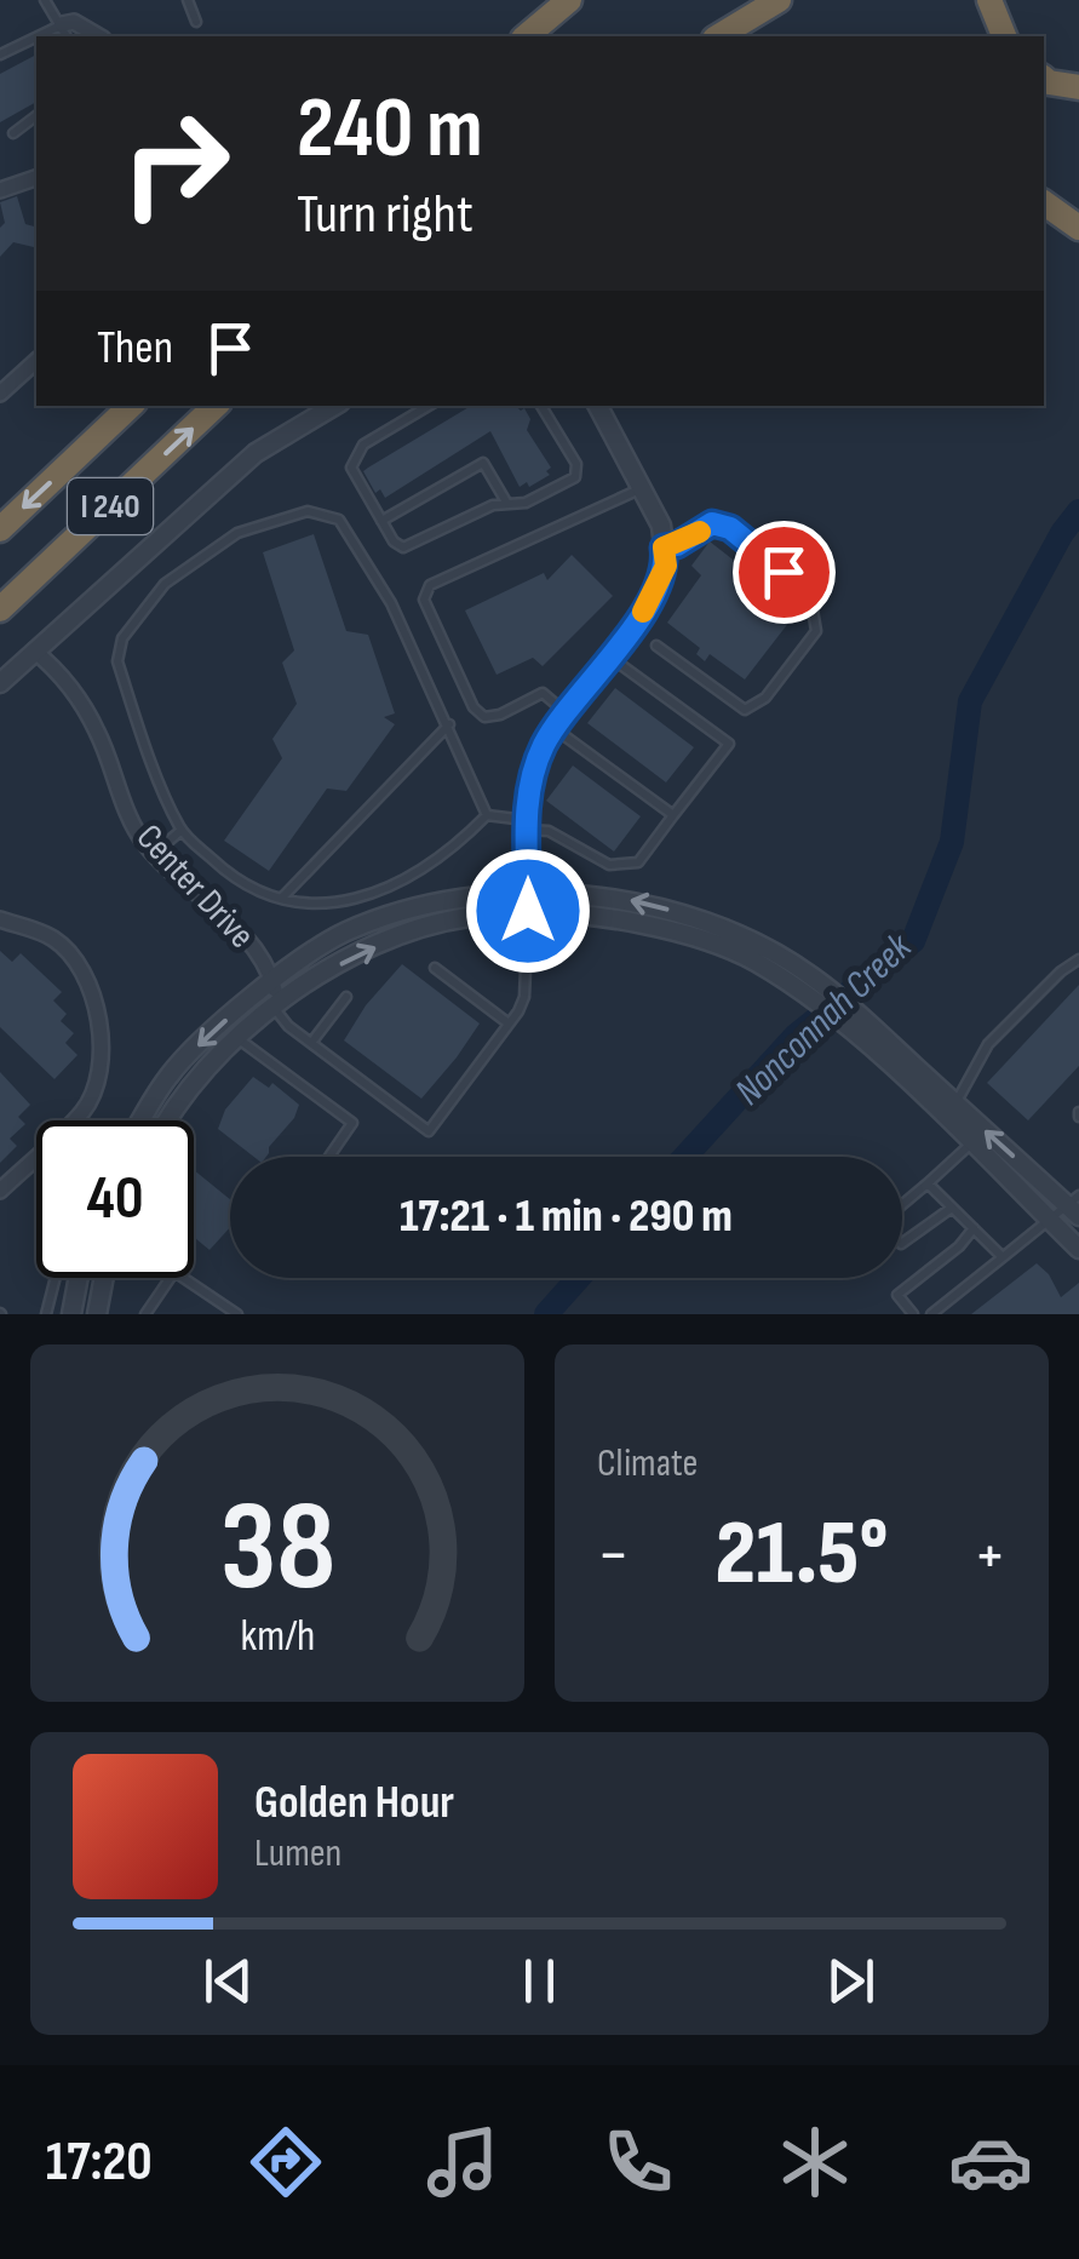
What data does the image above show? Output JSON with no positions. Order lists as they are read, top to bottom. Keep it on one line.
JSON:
{"streets":{"highway":["I 240"],"street":["Center Drive"]},"water":["Nonconnah Creek"],"page":{"turn":["240 m","Turn right"],"then":"Then","limit":"40","trip":"17:21 · 1 min · 290 m","tile":"Climate","heat":["−","21.5°","+"],"song":["Golden Hour","Lumen"],"tabs":"17:20","gauge":["38","km/h"]}}
